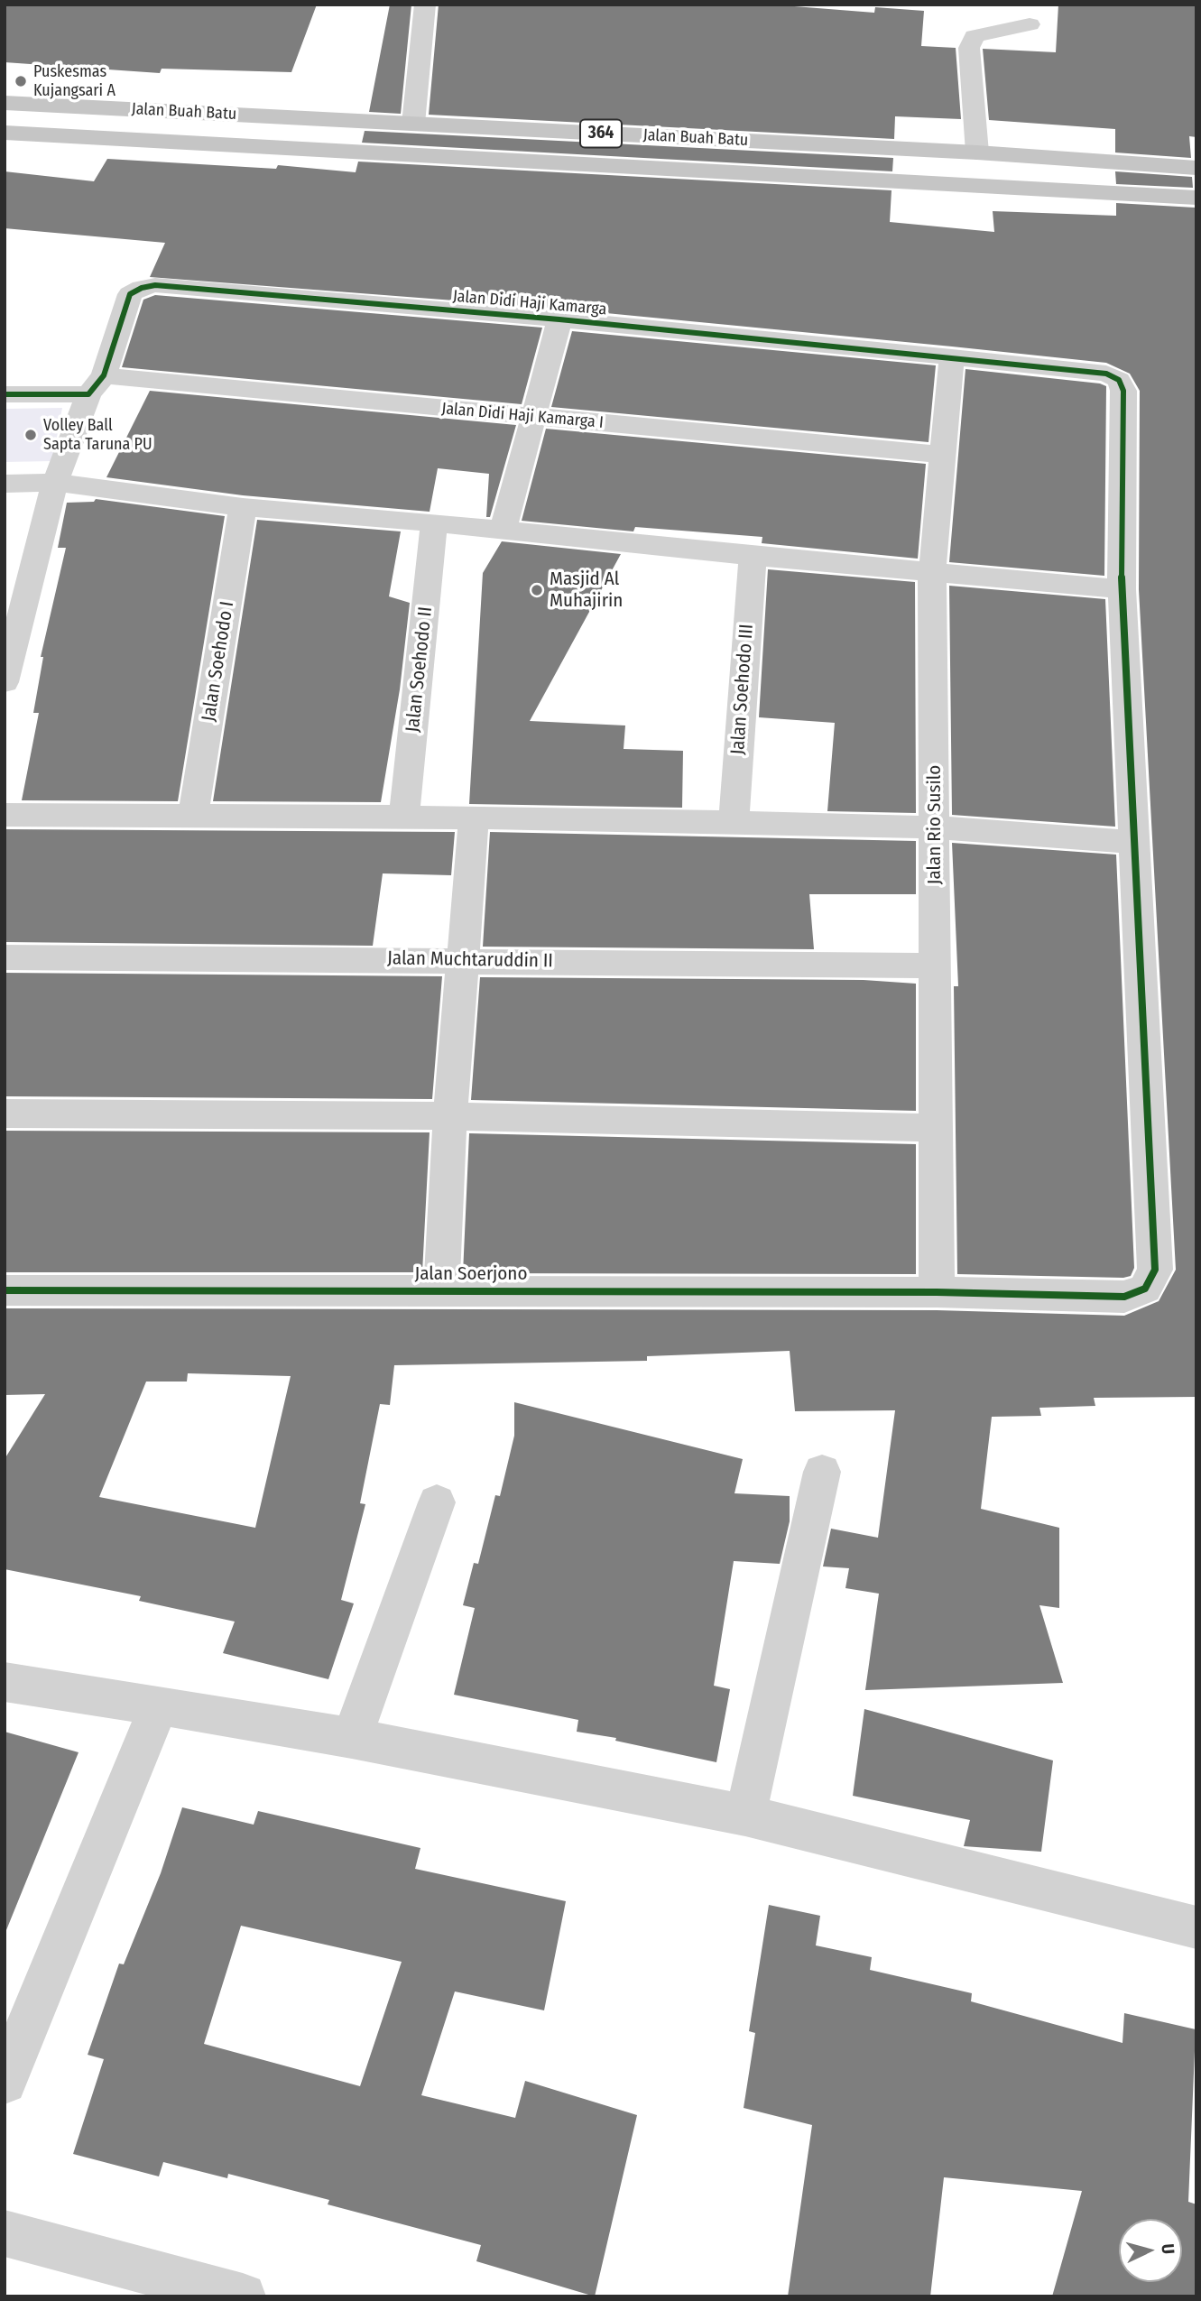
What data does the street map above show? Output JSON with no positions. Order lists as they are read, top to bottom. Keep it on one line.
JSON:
{"streets":{"main road":["Jalan Buah Batu","364"],"street":["Jalan Didi Haji Kamarga","Jalan Didi Haji Kamarga I","Jalan Soehodo I","Jalan Soehodo II","Jalan Soehodo III","Jalan Rio Susilo","Jalan Muchtaruddin II","Jalan Soerjono"]},"crossings":[["Jalan Didi Haji Kamarga","Jalan Didi Haji Kamarga I"],["Jalan Didi Haji Kamarga","Jalan Rio Susilo"],["Jalan Didi Haji Kamarga","Jalan Soerjono"],["Jalan Didi Haji Kamarga I","Jalan Rio Susilo"],["Jalan Rio Susilo","Jalan Muchtaruddin II"],["Jalan Rio Susilo","Jalan Soerjono"]],"places":["Puskesmas Kujangsari A","Volley Ball Sapta Taruna PU","Masjid Al Muhajirin"],"north":"right"}
